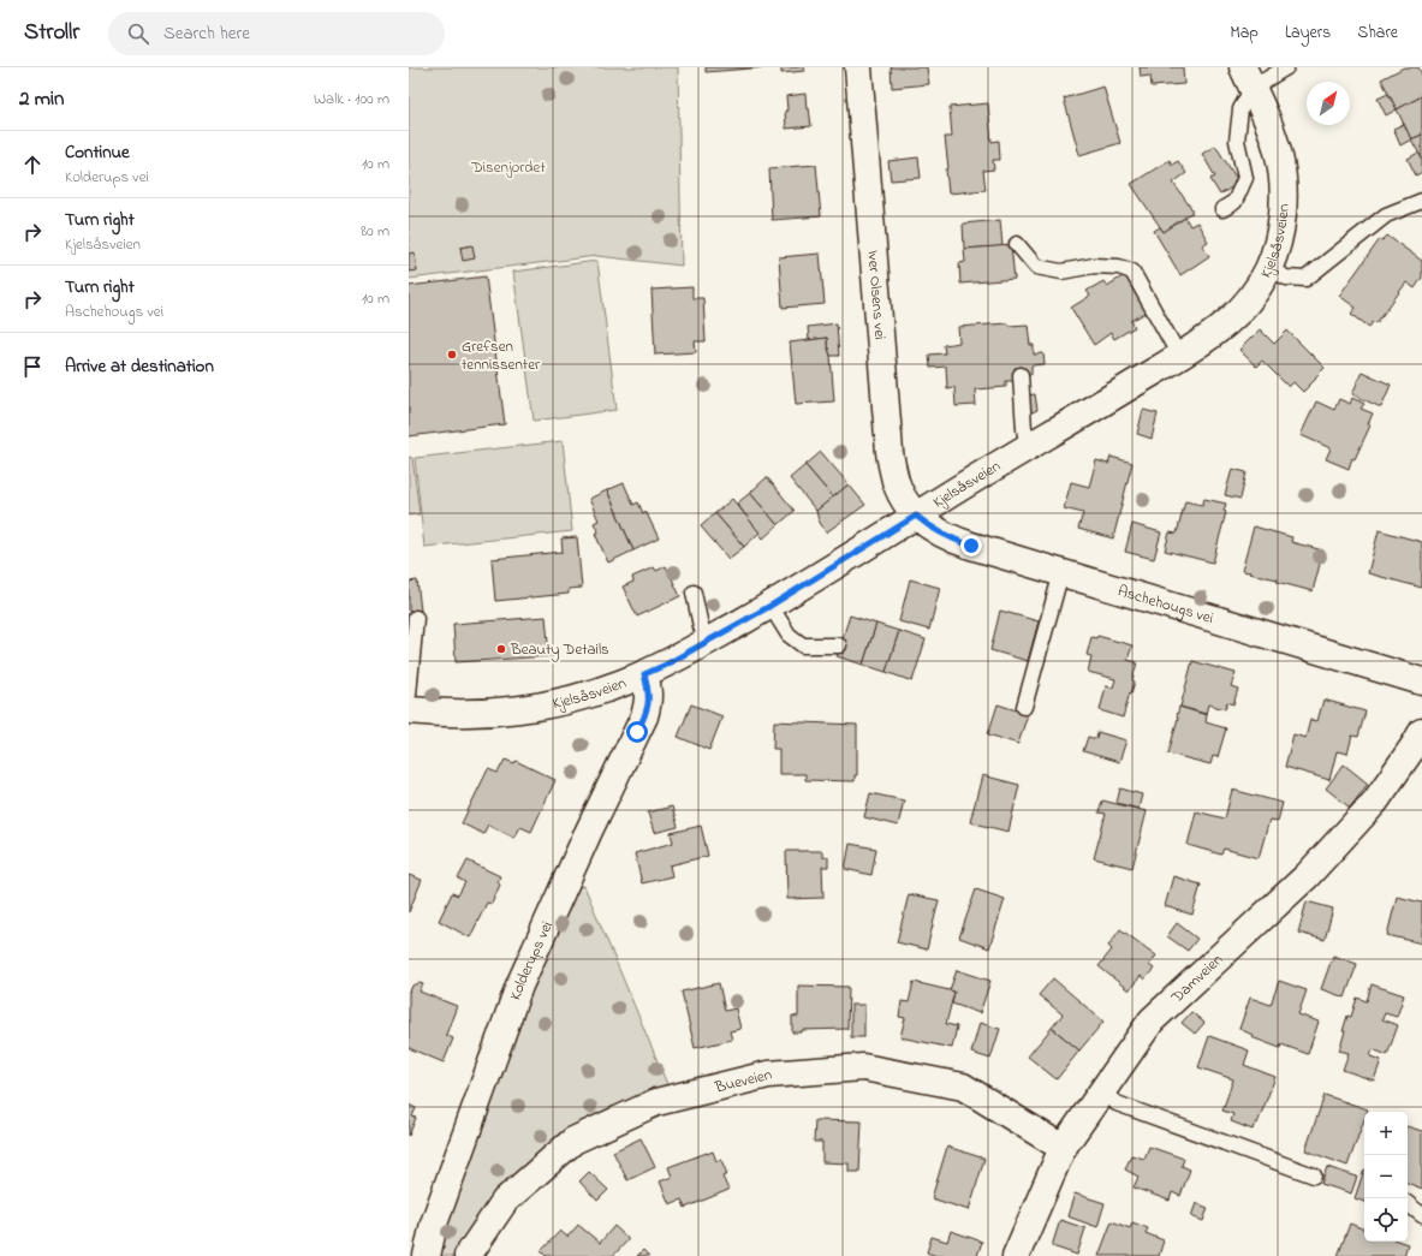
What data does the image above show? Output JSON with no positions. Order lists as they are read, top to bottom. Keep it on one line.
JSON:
{"streets":{"street":["Kjelsåsveien","Iver Olsens vei","Aschehougs vei","Kolderups vei","Damveien","Bueveien"]},"crossings":[["Kjelsåsveien","Iver Olsens vei"],["Kjelsåsveien","Aschehougs vei"],["Kjelsåsveien","Kolderups vei"],["Iver Olsens vei","Aschehougs vei"],["Damveien","Bueveien"]],"parks":["Disenjordet"],"places":["Grefsen tennissenter","Beauty Details"],"north":"top right","page":{"header":"Strollr","search":"Search here","nav":["Map","Layers","Share"],"heading":["2 min","Walk · 100 m"],"list":[["Continue","Kolderups vei","10 m"],["Turn right","Kjelsåsveien","80 m"],["Turn right","Aschehougs vei","10 m"],"Arrive at destination"],"map_buttons":["+","−"]}}
